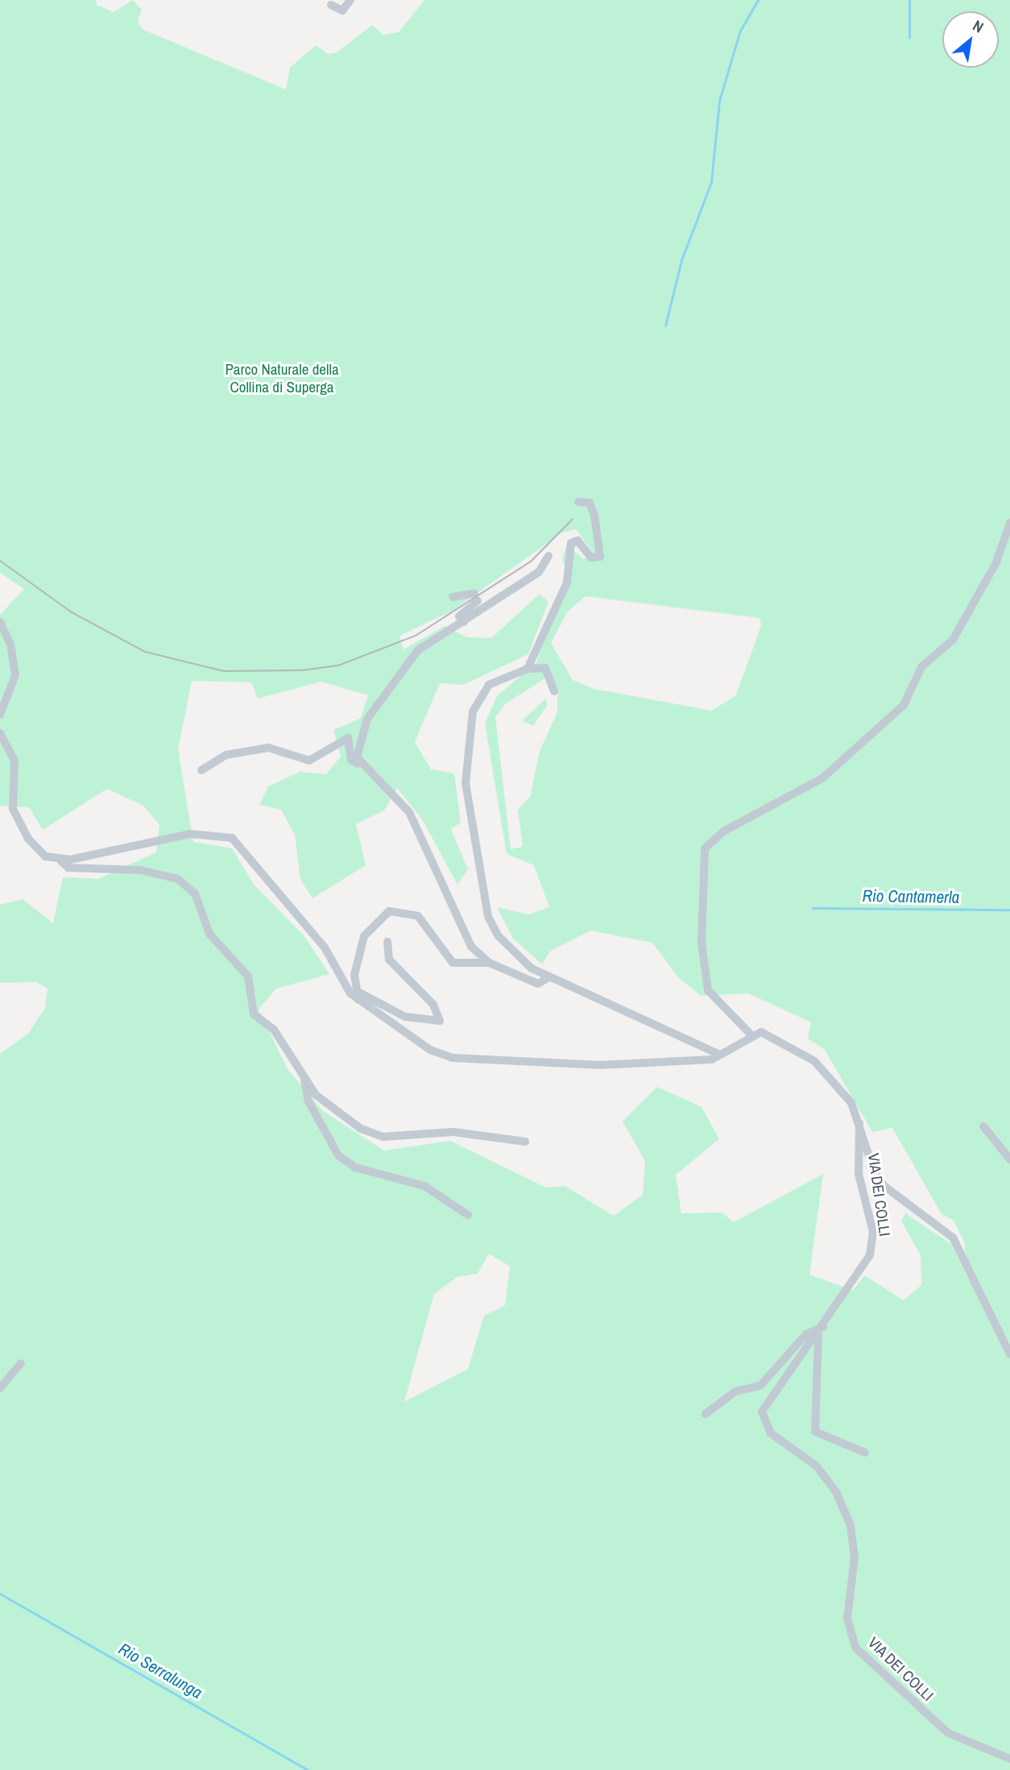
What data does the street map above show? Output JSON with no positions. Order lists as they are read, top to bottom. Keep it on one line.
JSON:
{"streets":{"street":["VIA DEI COLLI"]},"water":["Rio Cantamerla","Rio Serralunga"],"parks":["Parco Naturale della Collina di Superga"],"north":"top right"}
